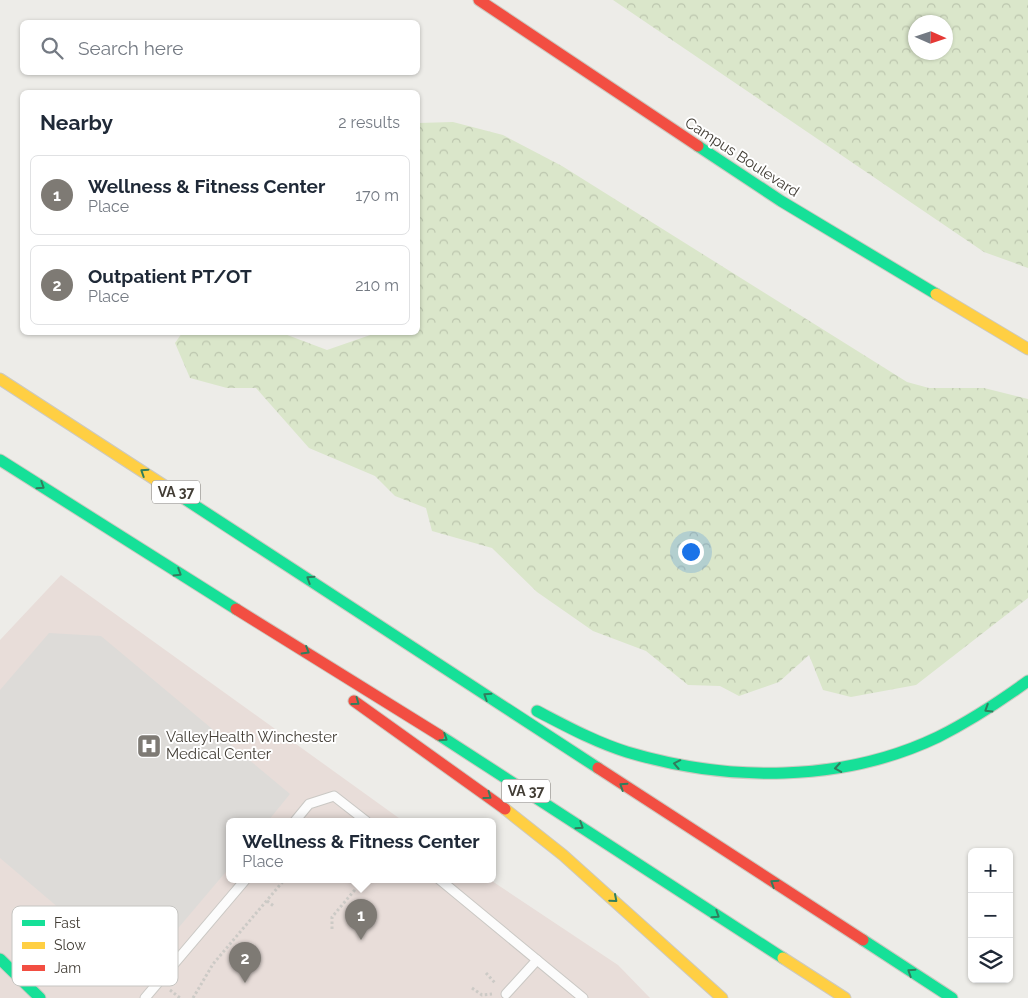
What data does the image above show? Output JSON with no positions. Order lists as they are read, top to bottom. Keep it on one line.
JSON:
{"streets":{"main road":["Campus Boulevard","VA 37"]},"places":{"hospital":["ValleyHealth Winchester Medical Center"]},"legend":["Fast","Slow","Jam"],"north":"right","page":{"search":"Search here","heading":["Nearby","2 results"],"list":[{"mark":"1","name":"Wellness & Fitness Center","note":"Place","value":"170 m"},{"mark":"2","name":"Outpatient PT/OT","note":"Place","value":"210 m"}],"popup":["Wellness & Fitness Center","Place"],"map_buttons":["+","−"],"pins":["1","2"]}}
